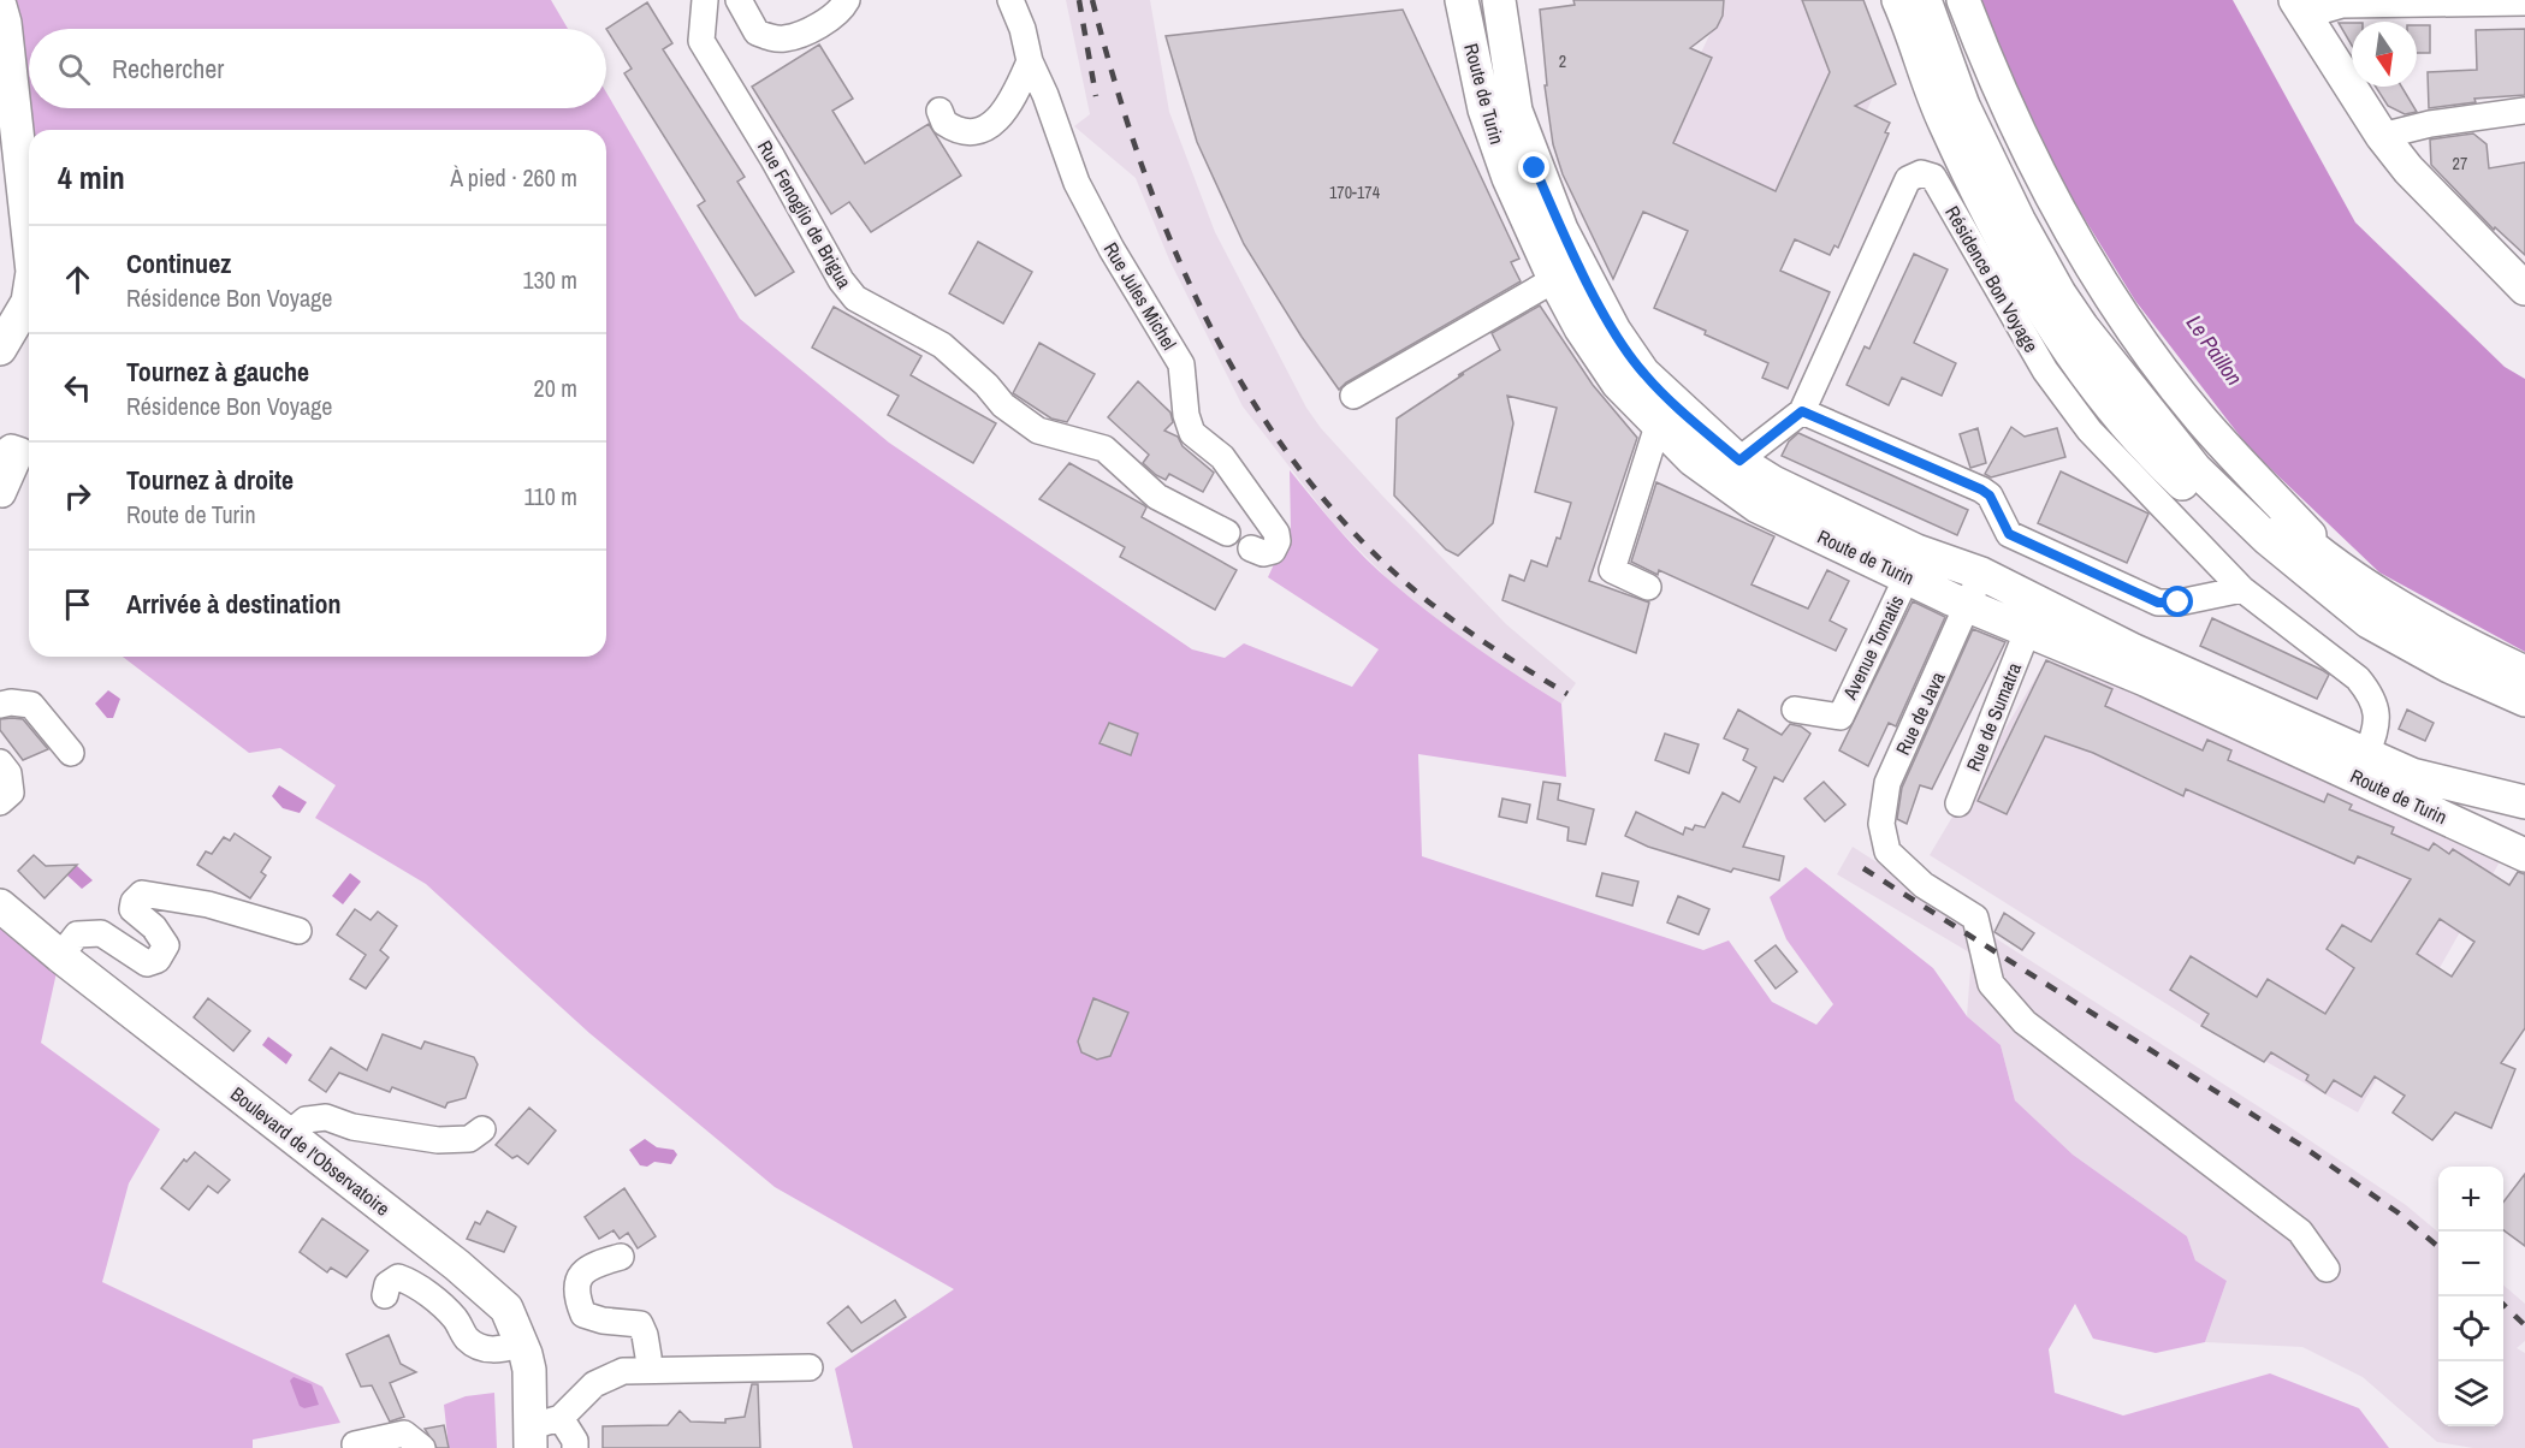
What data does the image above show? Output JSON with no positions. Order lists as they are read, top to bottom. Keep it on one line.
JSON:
{"streets":{"main road":["Route de Turin","Boulevard de l'Observatoire"],"street":["Rue Fenoglio de Brigua","Résidence Bon Voyage","Rue Jules Michel","Avenue Tomatis","Rue de Java","Rue de Sumatra"]},"crossings":[["Route de Turin","Résidence Bon Voyage"],["Route de Turin","Avenue Tomatis"],["Route de Turin","Rue de Java"],["Route de Turin","Rue de Sumatra"]],"water":["Le Paillon"],"house_numbers":["2","27","170-174"],"north":"bottom","page":{"search":"Rechercher","heading":["4 min","À pied · 260 m"],"list":[["Continuez","Résidence Bon Voyage","130 m"],["Tournez à gauche","Résidence Bon Voyage","20 m"],["Tournez à droite","Route de Turin","110 m"],"Arrivée à destination"],"map_buttons":["+","−"]}}
